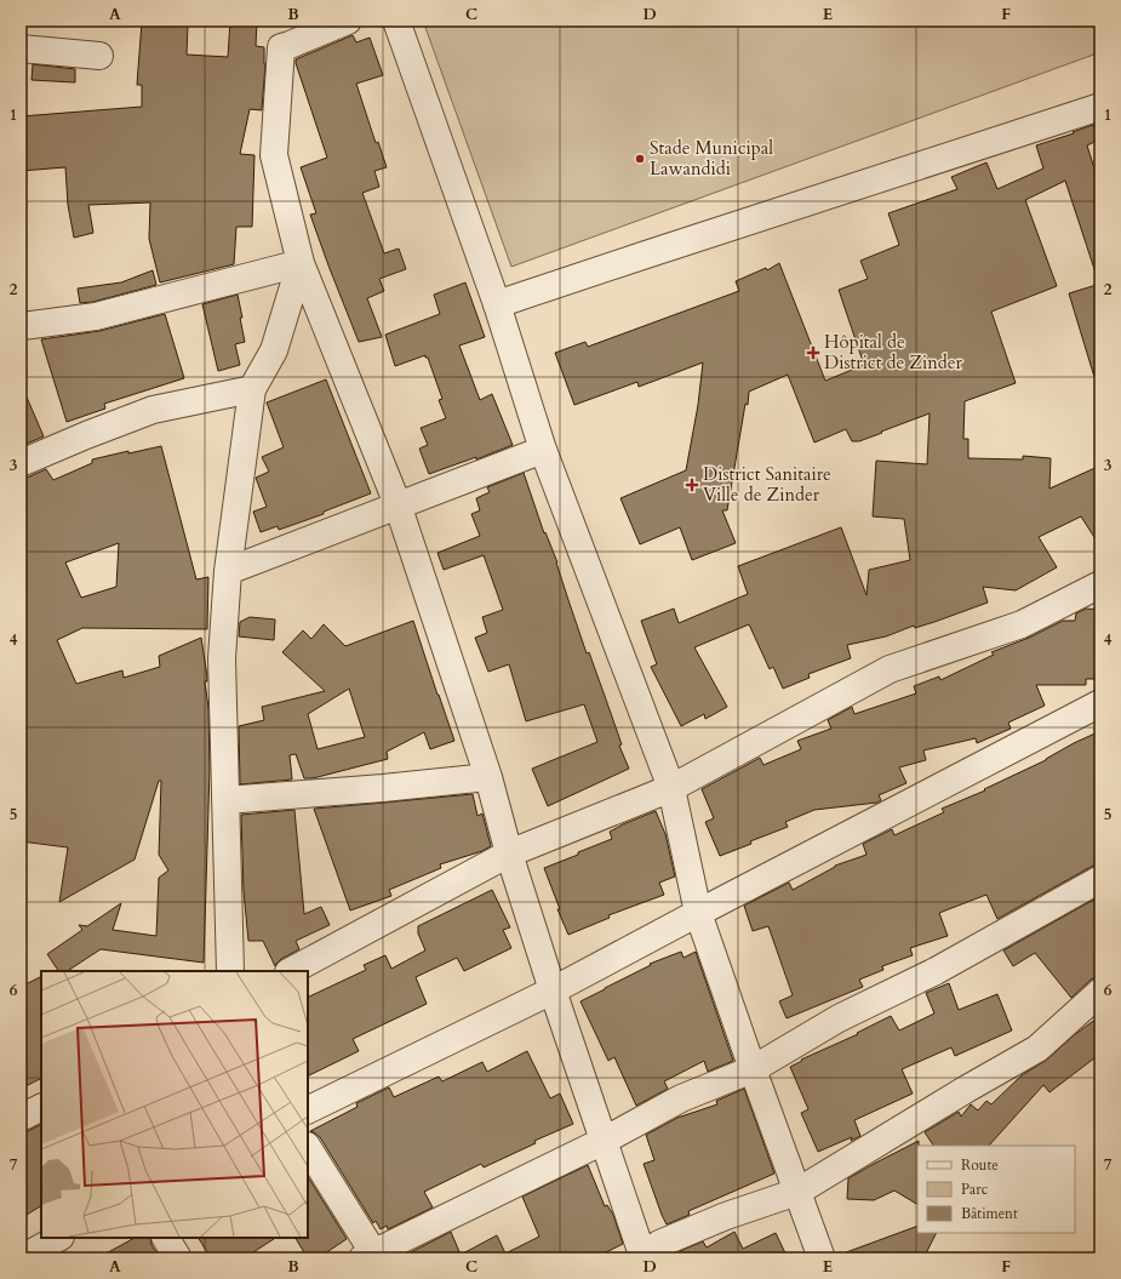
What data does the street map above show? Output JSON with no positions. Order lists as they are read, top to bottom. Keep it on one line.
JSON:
{"places":{"other":["Stade Municipal Lawandidi"],"health":["Hôpital de District de Zinder","District Sanitaire Ville de Zinder"]},"legend":["Route","Parc","Bâtiment"],"grid":{"columns":["A","B","C","D","E","F"],"rows":["1","2","3","4","5","6","7"]}}
